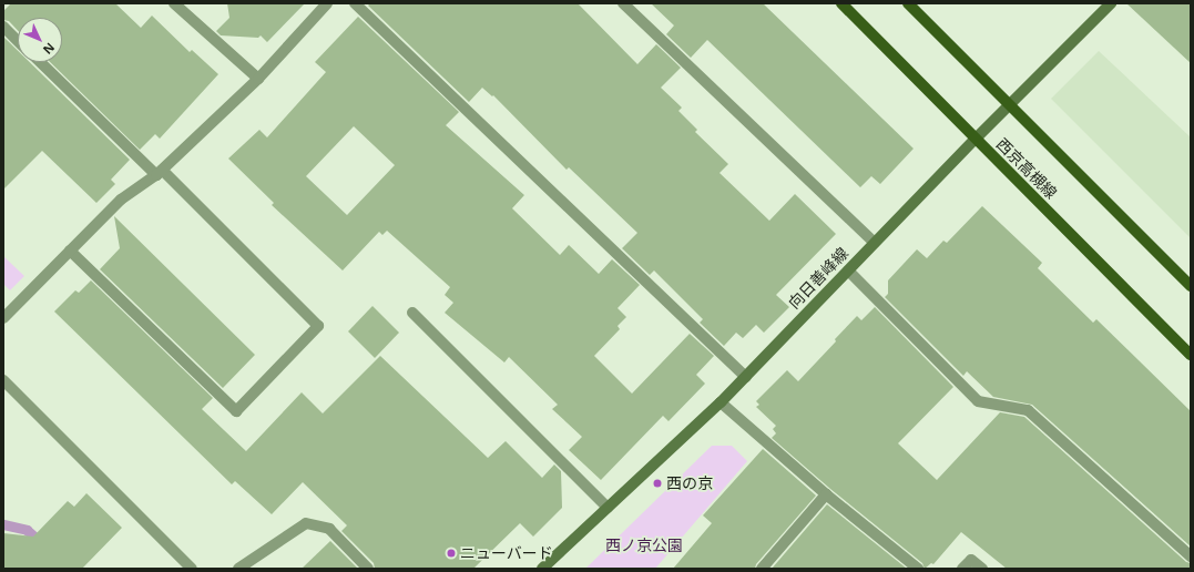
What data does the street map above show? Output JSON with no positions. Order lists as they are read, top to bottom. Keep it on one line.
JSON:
{"streets":{"main road":["西京高槻線","向日善峰線"]},"crossings":[["西京高槻線","向日善峰線"]],"parks":["西ノ京公園"],"places":["西の京","ニューバード"],"north":"bottom right"}
